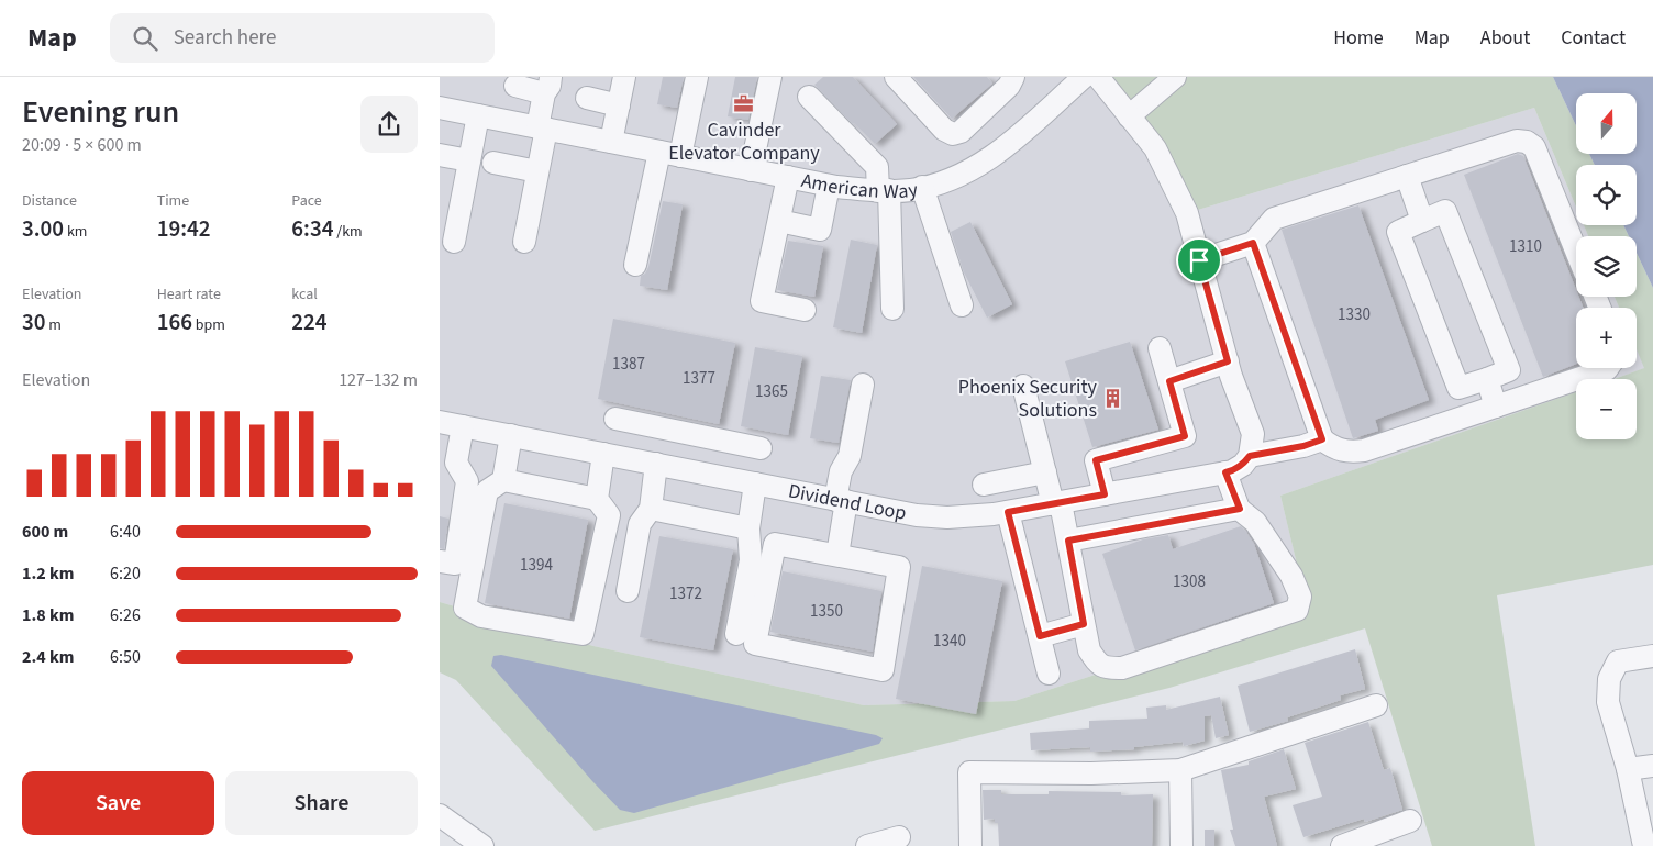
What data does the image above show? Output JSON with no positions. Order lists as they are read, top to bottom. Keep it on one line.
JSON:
{"streets":{"street":["American Way","Dividend Loop"]},"places":{"office":["Cavinder Elevator Company"],"building":["Phoenix Security Solutions"]},"house_numbers":["1310","1330","1387","1377","1365","1394","1308","1372","1350","1340"],"north":"top","page":{"header":"Map","search":"Search here","nav":["Home","Map","About","Contact"],"heading":["Evening run","20:09 · 5 × 600 m"],"map_buttons":["+","−"],"stats":[["Distance","3.00 km"],["Time","19:42"],["Pace","6:34 /km"],["Elevation","30 m"],["Heart rate","166 bpm"],["kcal","224"]],"chart":["Elevation","127–132 m"],"list":[{"name":"600 m","note":"6:40"},{"name":"1.2 km","note":"6:20"},{"name":"1.8 km","note":"6:26"},{"name":"2.4 km","note":"6:50"}],"buttons":["Save","Share"]}}
